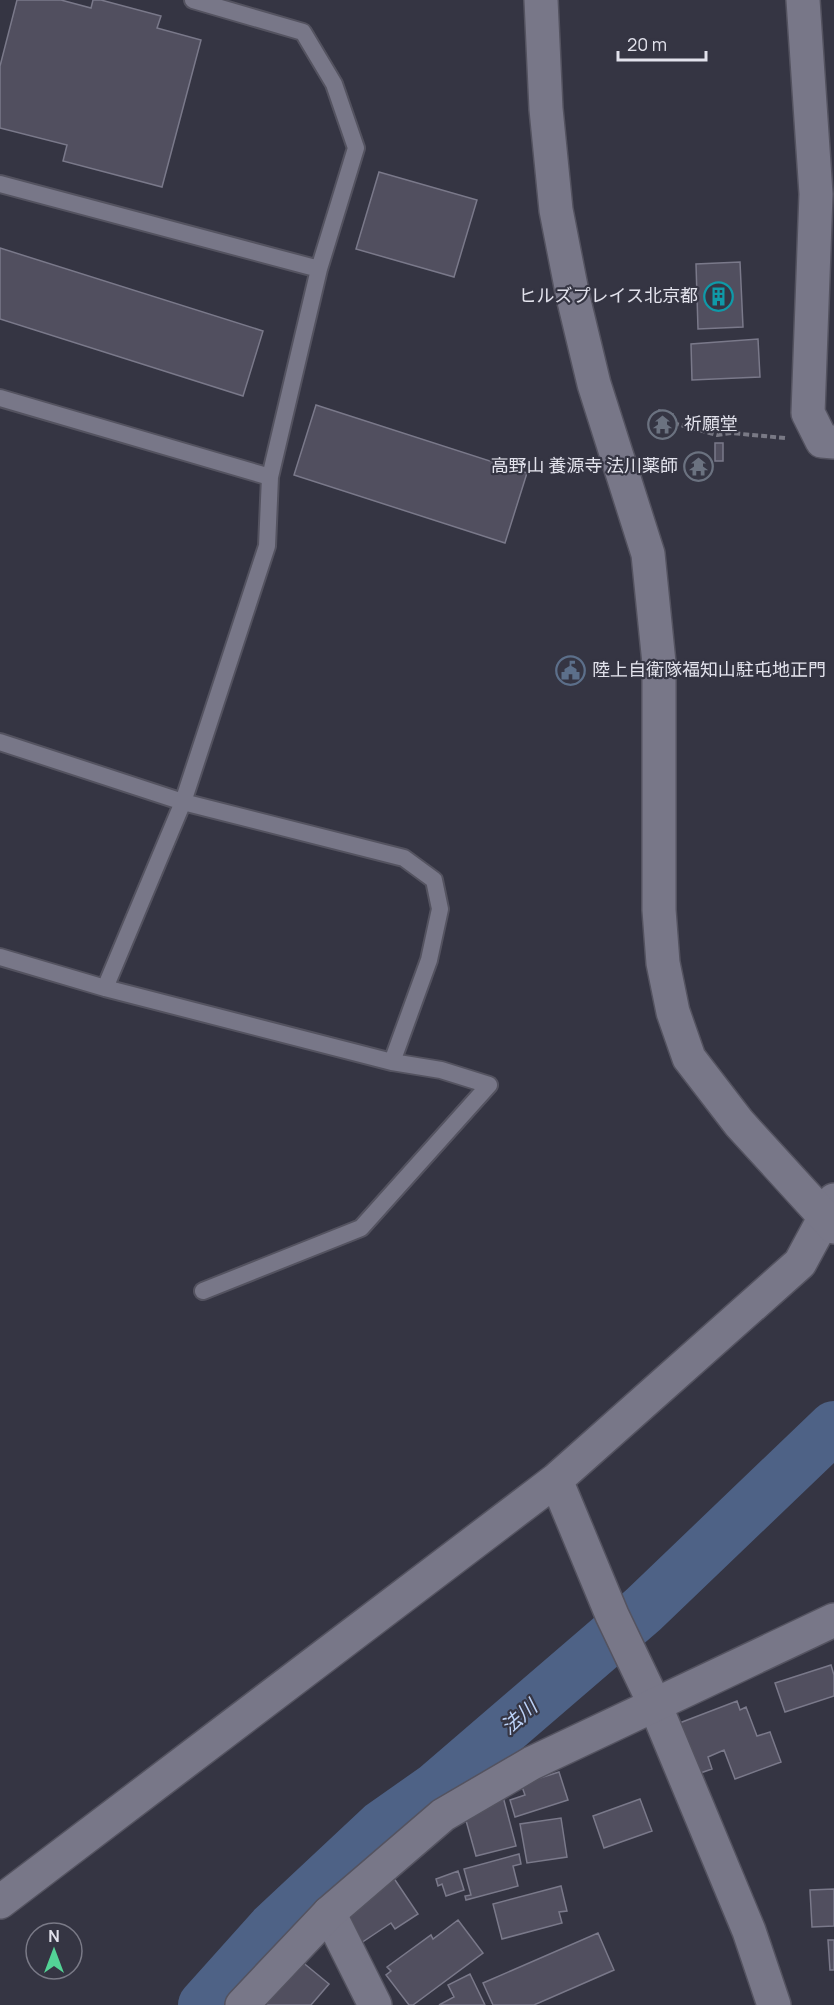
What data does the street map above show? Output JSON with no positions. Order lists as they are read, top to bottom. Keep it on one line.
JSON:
{"water":["法川"],"places":{"building":["ヒルズプレイス北京都"],"temple":["祈願堂","高野山 養源寺 法川薬師"],"public building":["陸上自衛隊福知山駐屯地正門"]},"scale_bar":"20 m","north":"top"}
